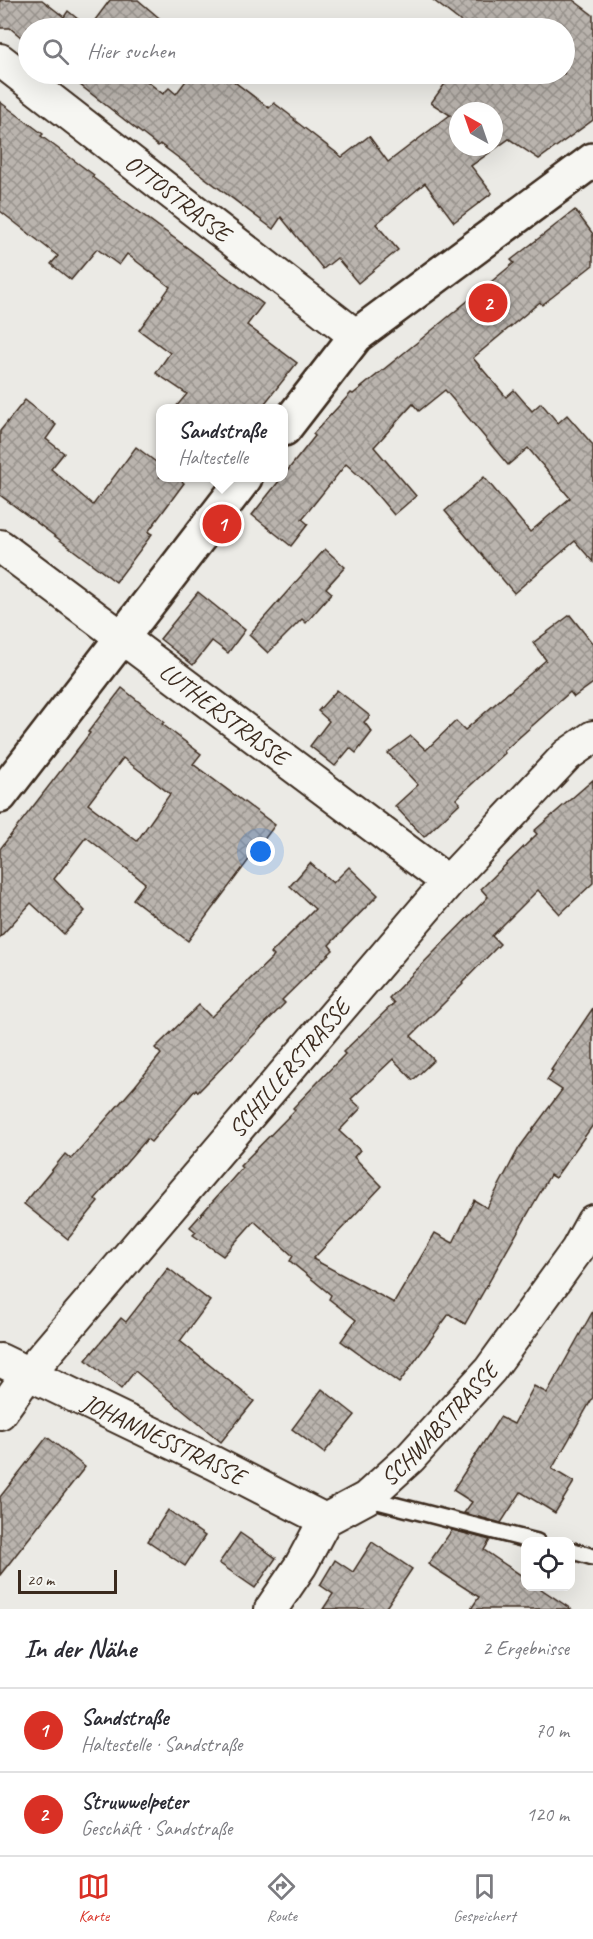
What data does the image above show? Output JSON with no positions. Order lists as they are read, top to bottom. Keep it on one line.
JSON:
{"streets":{"street":["OTTOSTRASSE","LUTHERSTRASSE","SCHILLERSTRASSE","SCHWABSTRASSE","JOHANNESSTRASSE"]},"crossings":[["LUTHERSTRASSE","SCHILLERSTRASSE"],["SCHILLERSTRASSE","JOHANNESSTRASSE"],["SCHWABSTRASSE","JOHANNESSTRASSE"]],"scale_bar":"20 m","north":"top left","page":{"search":"Hier suchen","pins":["2","1"],"popup":["Sandstraße","Haltestelle"],"scale":"20 m","heading":["In der Nähe","2 Ergebnisse"],"list":[{"mark":"1","name":"Sandstraße","note":"Haltestelle · Sandstraße","value":"70 m"},{"mark":"2","name":"Struwwelpeter","note":"Geschäft · Sandstraße","value":"120 m"}],"nav":["Karte","Route","Gespeichert"]}}
